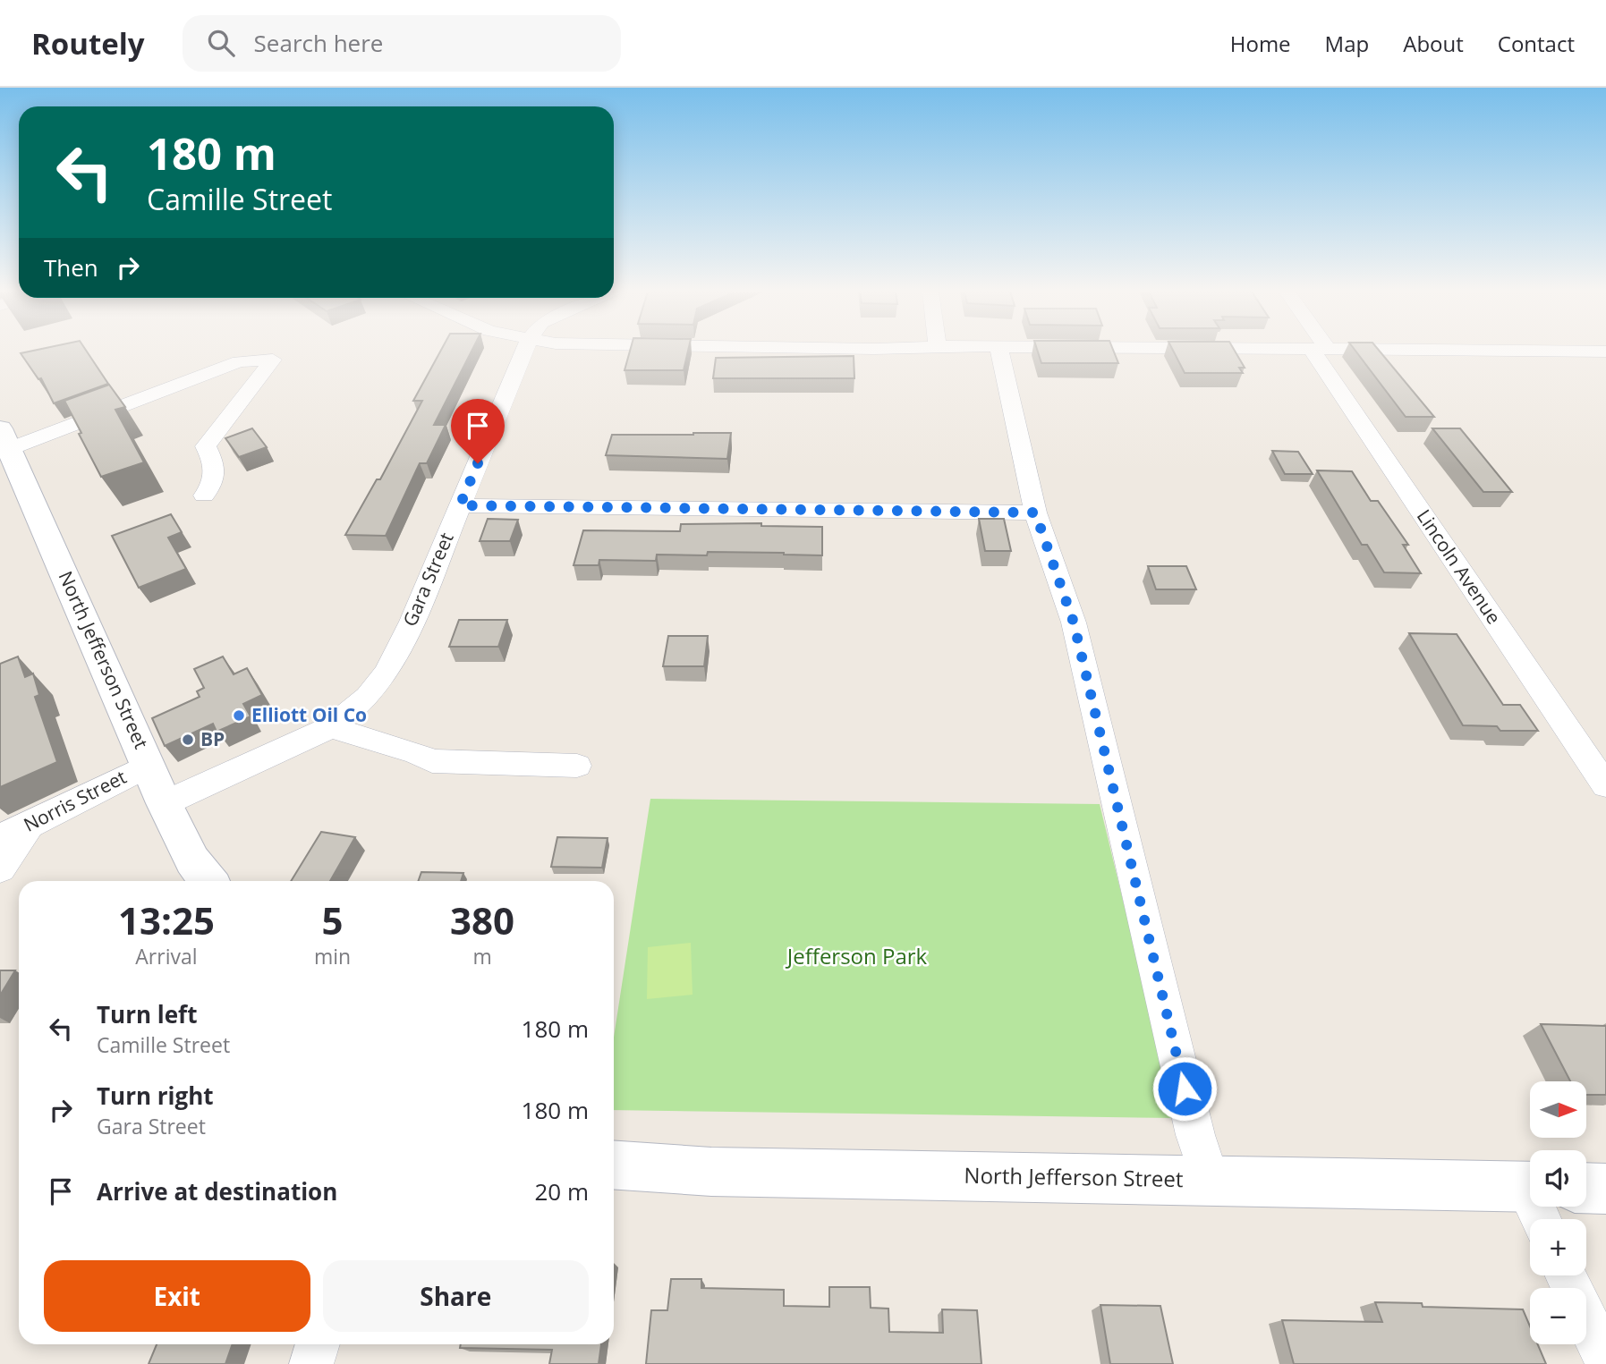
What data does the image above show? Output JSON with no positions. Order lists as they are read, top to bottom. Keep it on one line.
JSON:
{"streets":{"main road":["North Jefferson Street"],"street":["Lincoln Avenue","Gara Street","Norris Street"]},"crossings":[["Gara Street","North Jefferson Street"],["North Jefferson Street","Norris Street"]],"parks":["Jefferson Park"],"places":["Elliott Oil Co","BP"],"north":"right","page":{"header":"Routely","search":"Search here","nav":["Home","Map","About","Contact"],"turn":["180 m","Camille Street"],"then":"Then","eta":["13:25","Arrival","5","min","380","m"],"list":[{"name":"Turn left","note":"Camille Street","value":"180 m"},{"name":"Turn right","note":"Gara Street","value":"180 m"},{"name":"Arrive at destination","value":"20 m"}],"map_buttons":["+","−"],"buttons":["Exit","Share"]}}
